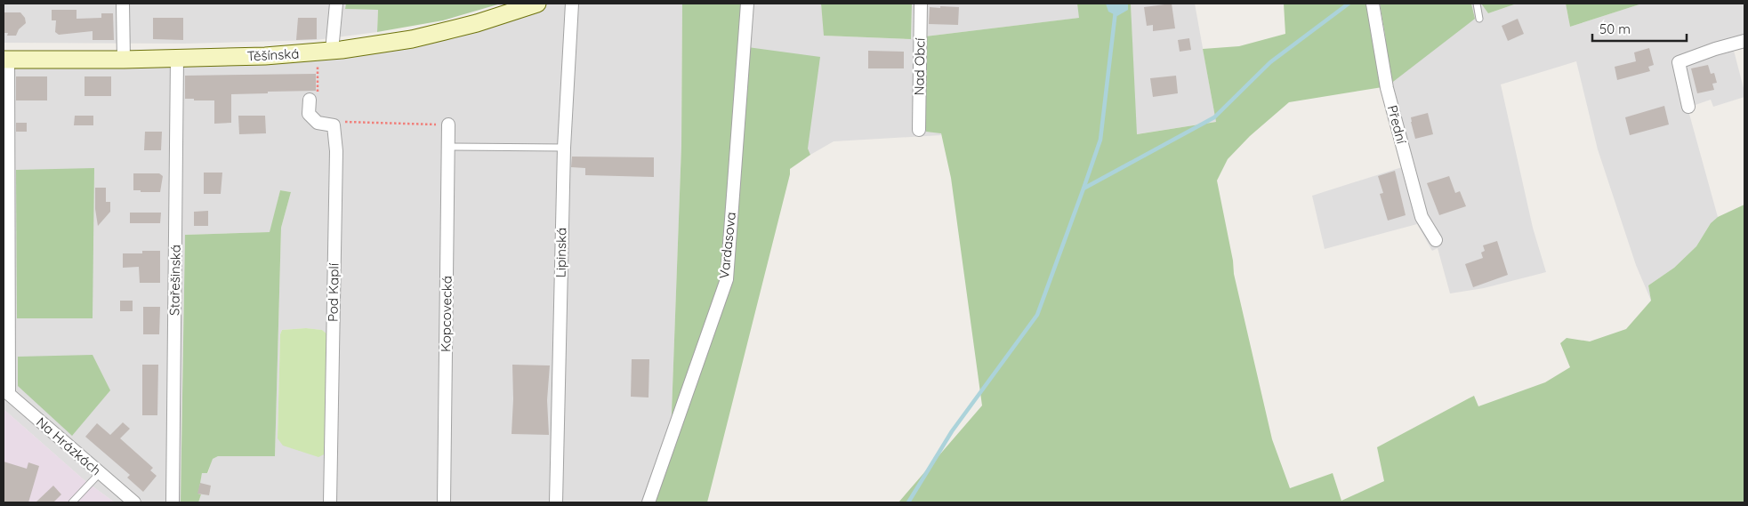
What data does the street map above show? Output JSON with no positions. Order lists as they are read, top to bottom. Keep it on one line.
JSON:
{"streets":{"main road":["Těšínská"],"street":["Nad Obcí","Přední","Vardasova","Lipinská","Stařešinská","Pod Kaplí","Kopcovecká","Na Hrázkách"]},"crossings":[["Těšínská","Stařešinská"]],"scale_bar":"50 m"}
